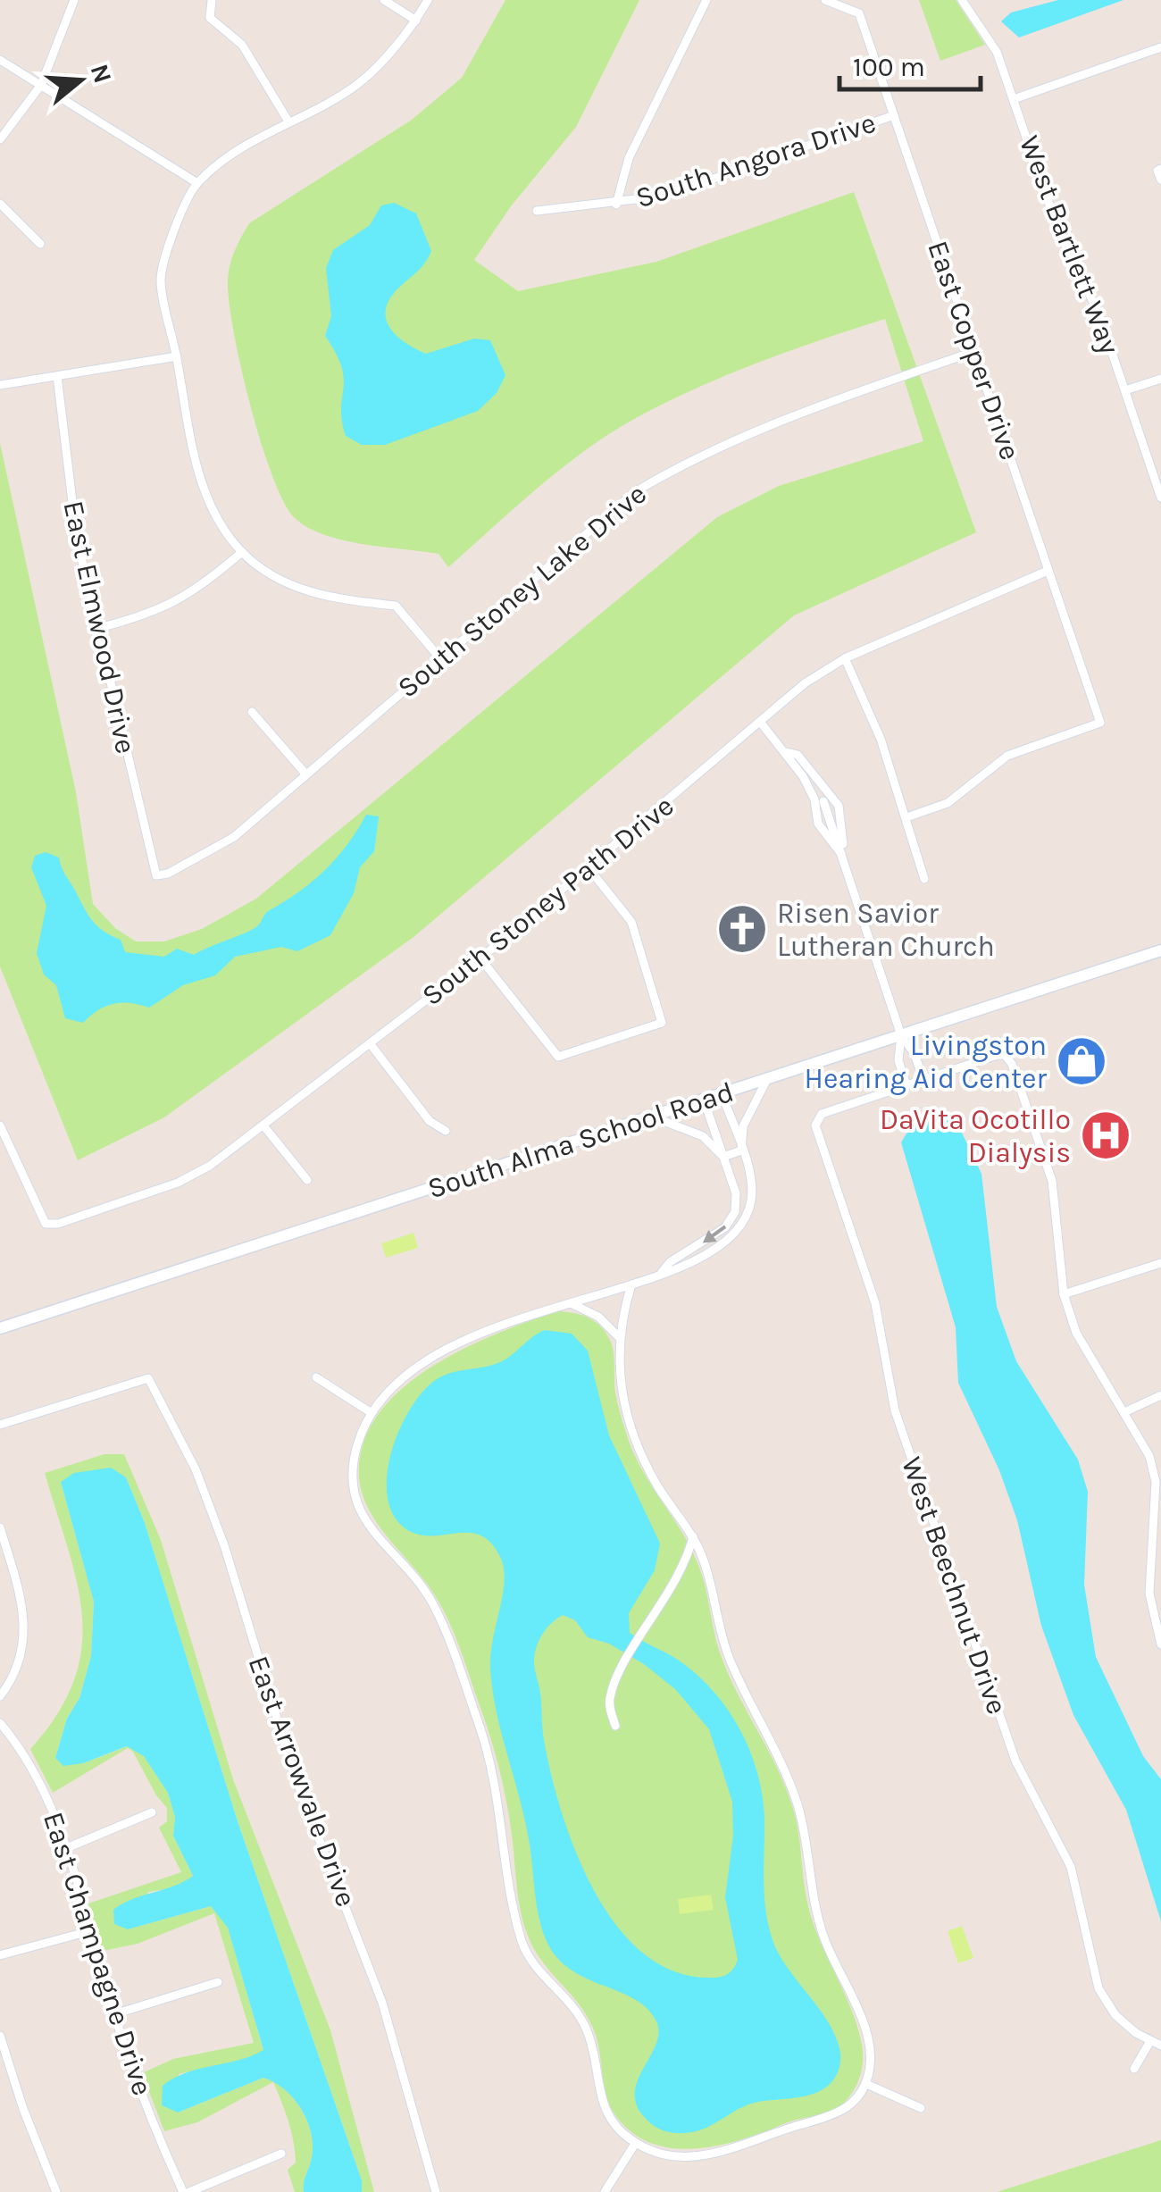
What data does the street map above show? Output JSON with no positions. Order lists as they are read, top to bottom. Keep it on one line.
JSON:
{"streets":{"main road":["South Alma School Road"],"street":["South Angora Drive","West Bartlett Way","East Copper Drive","South Stoney Lake Drive","East Elmwood Drive","South Stoney Path Drive","West Beechnut Drive","East Arrowvale Drive","East Champagne Drive"]},"crossings":[["South Angora Drive","East Copper Drive"],["East Copper Drive","South Stoney Lake Drive"],["East Copper Drive","South Stoney Path Drive"],["South Stoney Lake Drive","East Elmwood Drive"]],"places":{"church":["Risen Savior Lutheran Church"],"shop":["Livingston Hearing Aid Center"],"hospital":["DaVita Ocotillo Dialysis"]},"scale_bar":"100 m","north":"right"}
